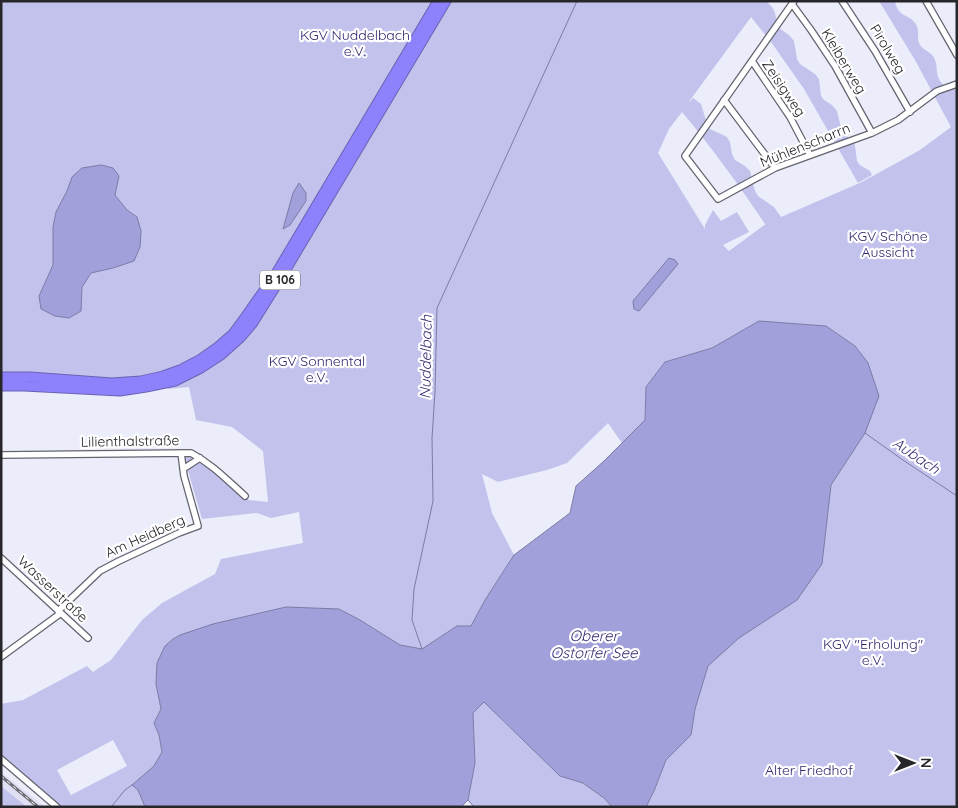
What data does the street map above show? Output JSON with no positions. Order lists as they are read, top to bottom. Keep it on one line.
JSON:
{"streets":{"highway":["B 106"],"street":["Pirolweg","Kleiberweg","Zeisigweg","Mühlenscharrn","Lilienthalstraße","Am Heidberg","Wasserstraße"]},"crossings":[["Pirolweg","Mühlenscharrn"],["Kleiberweg","Mühlenscharrn"],["Zeisigweg","Mühlenscharrn"],["Lilienthalstraße","Am Heidberg"],["Am Heidberg","Wasserstraße"]],"water":["Nuddelbach","Aubach","Oberer Ostorfer See"],"parks":["KGV Nuddelbach e.V.","KGV Schöne Aussicht","KGV Sonnental e.V.","KGV \"Erholung\" e.V.","Alter Friedhof"],"north":"right"}
